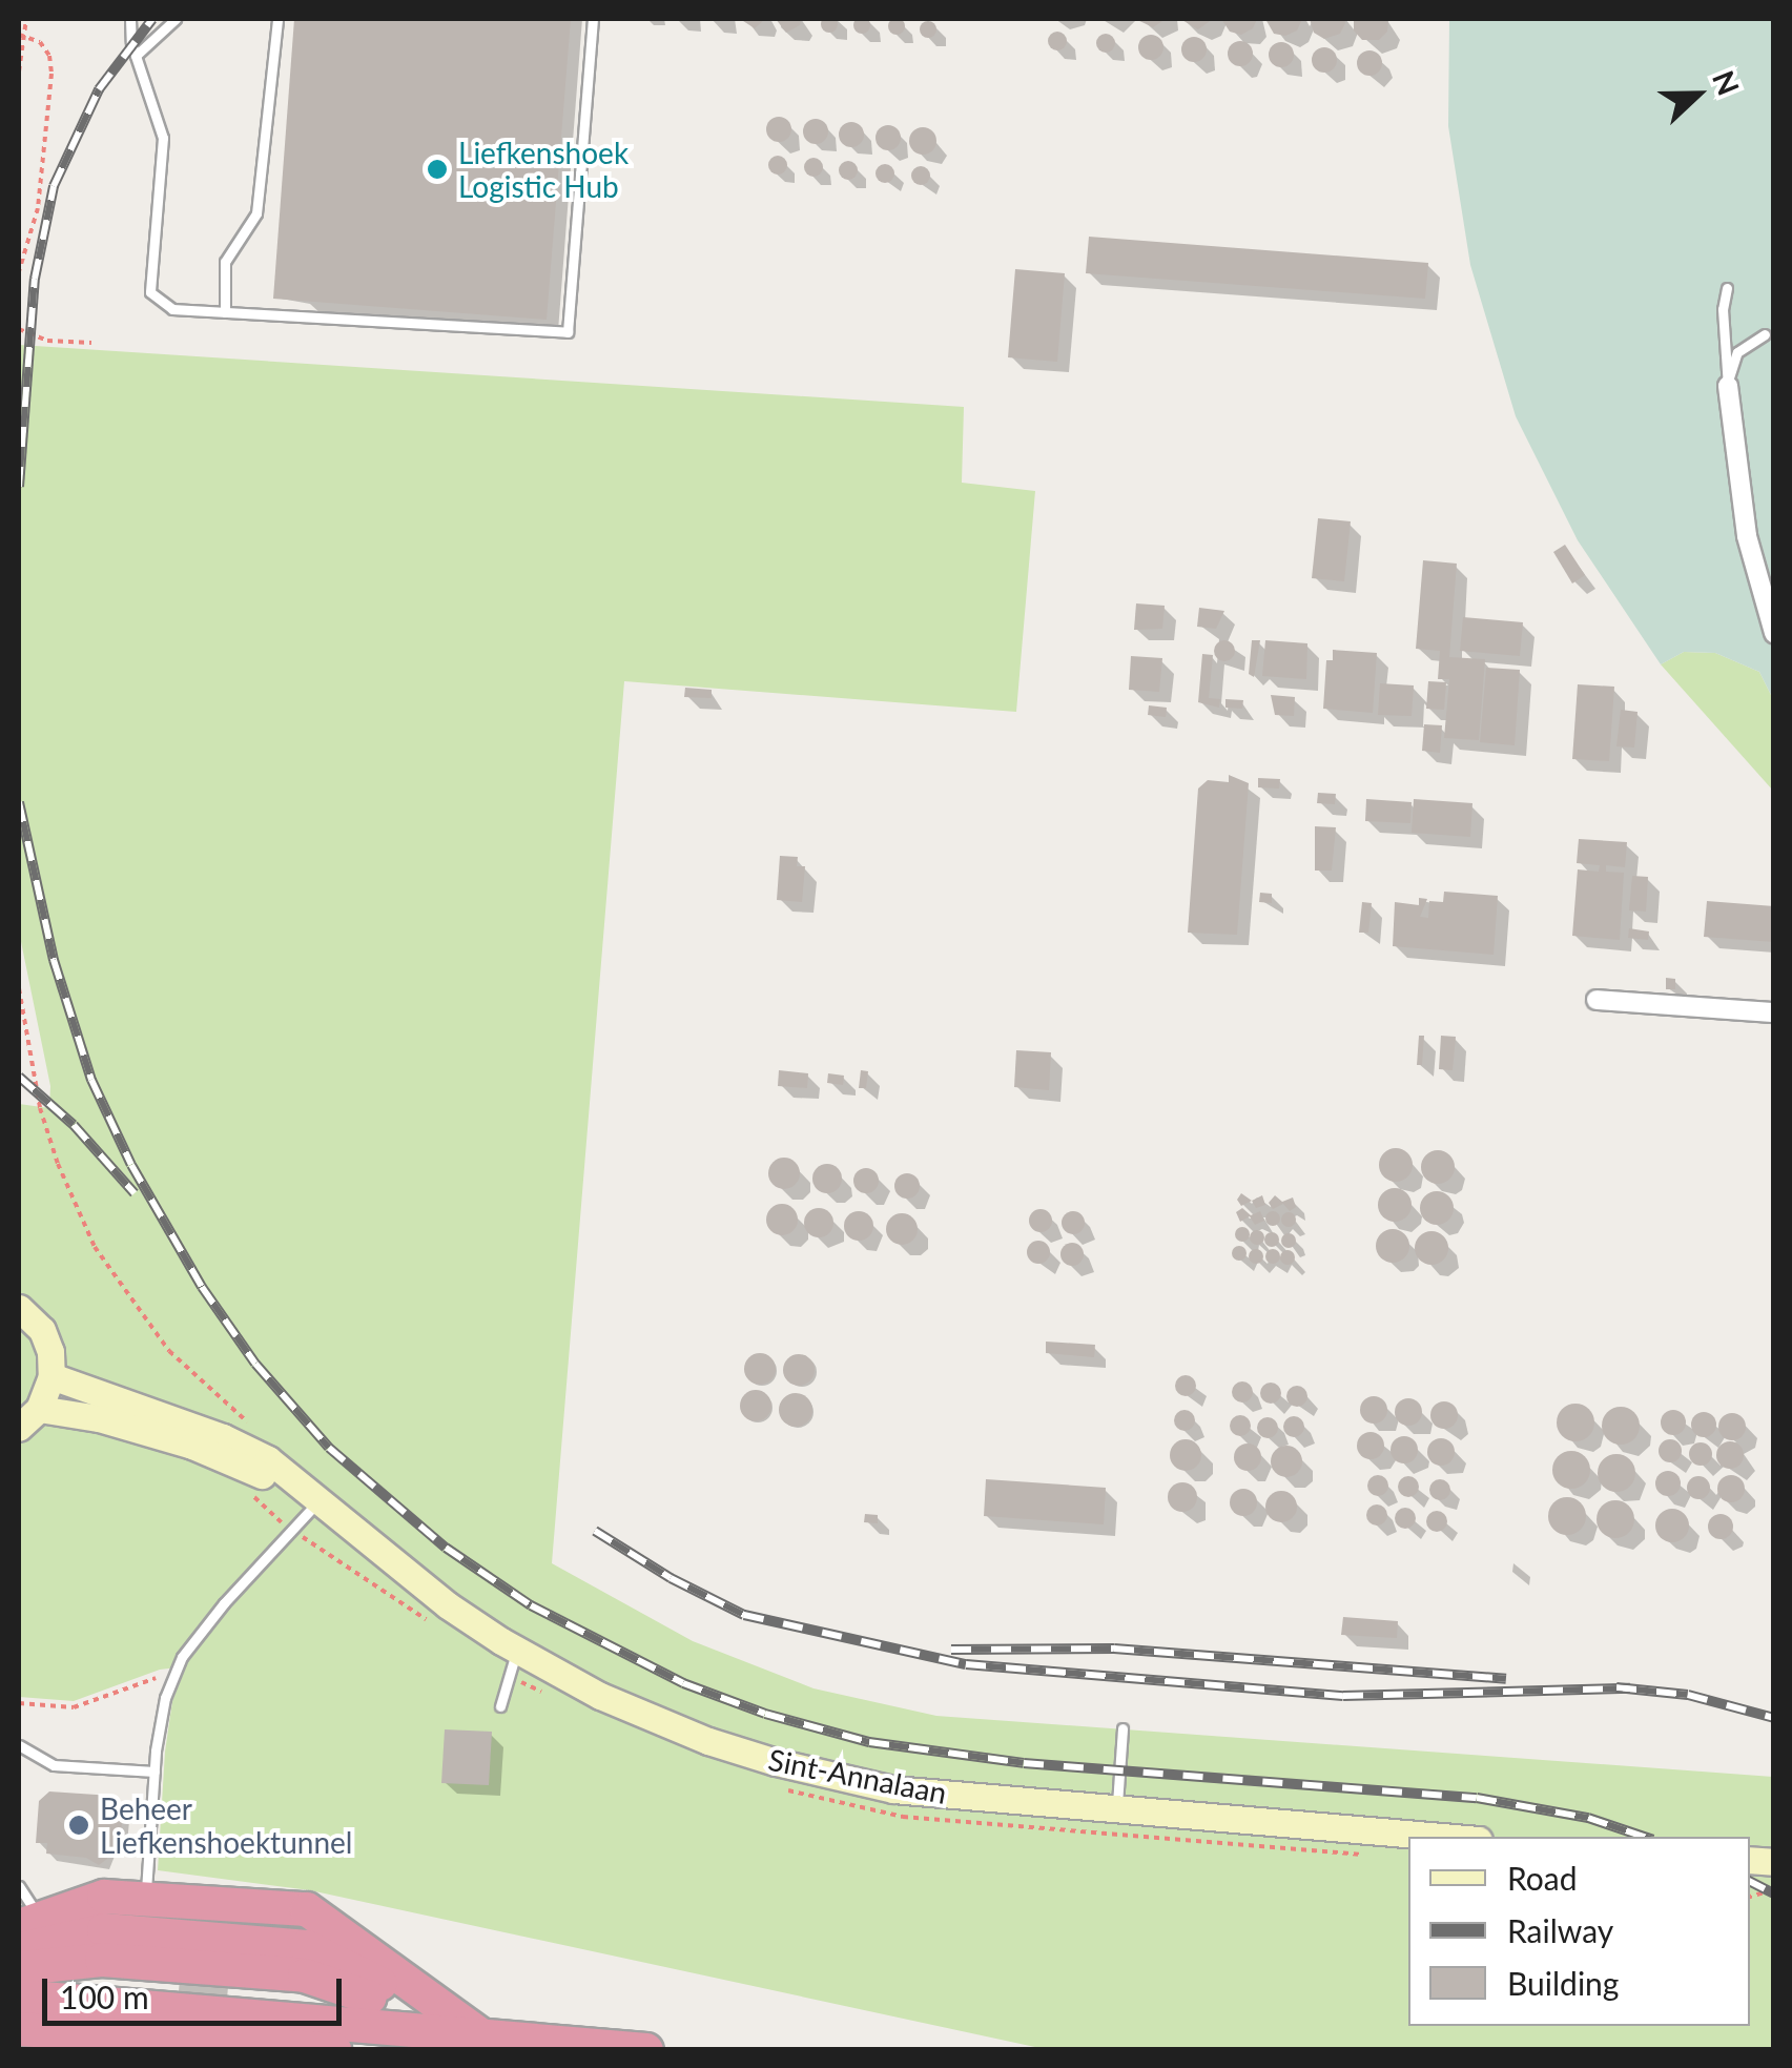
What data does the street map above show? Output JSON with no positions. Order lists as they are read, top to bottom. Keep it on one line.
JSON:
{"streets":{"street":["Sint-Annalaan"]},"places":["Liefkenshoek Logistic Hub","Beheer Liefkenshoektunnel"],"legend":["Road","Railway","Building"],"scale_bar":"100 m","north":"right"}
